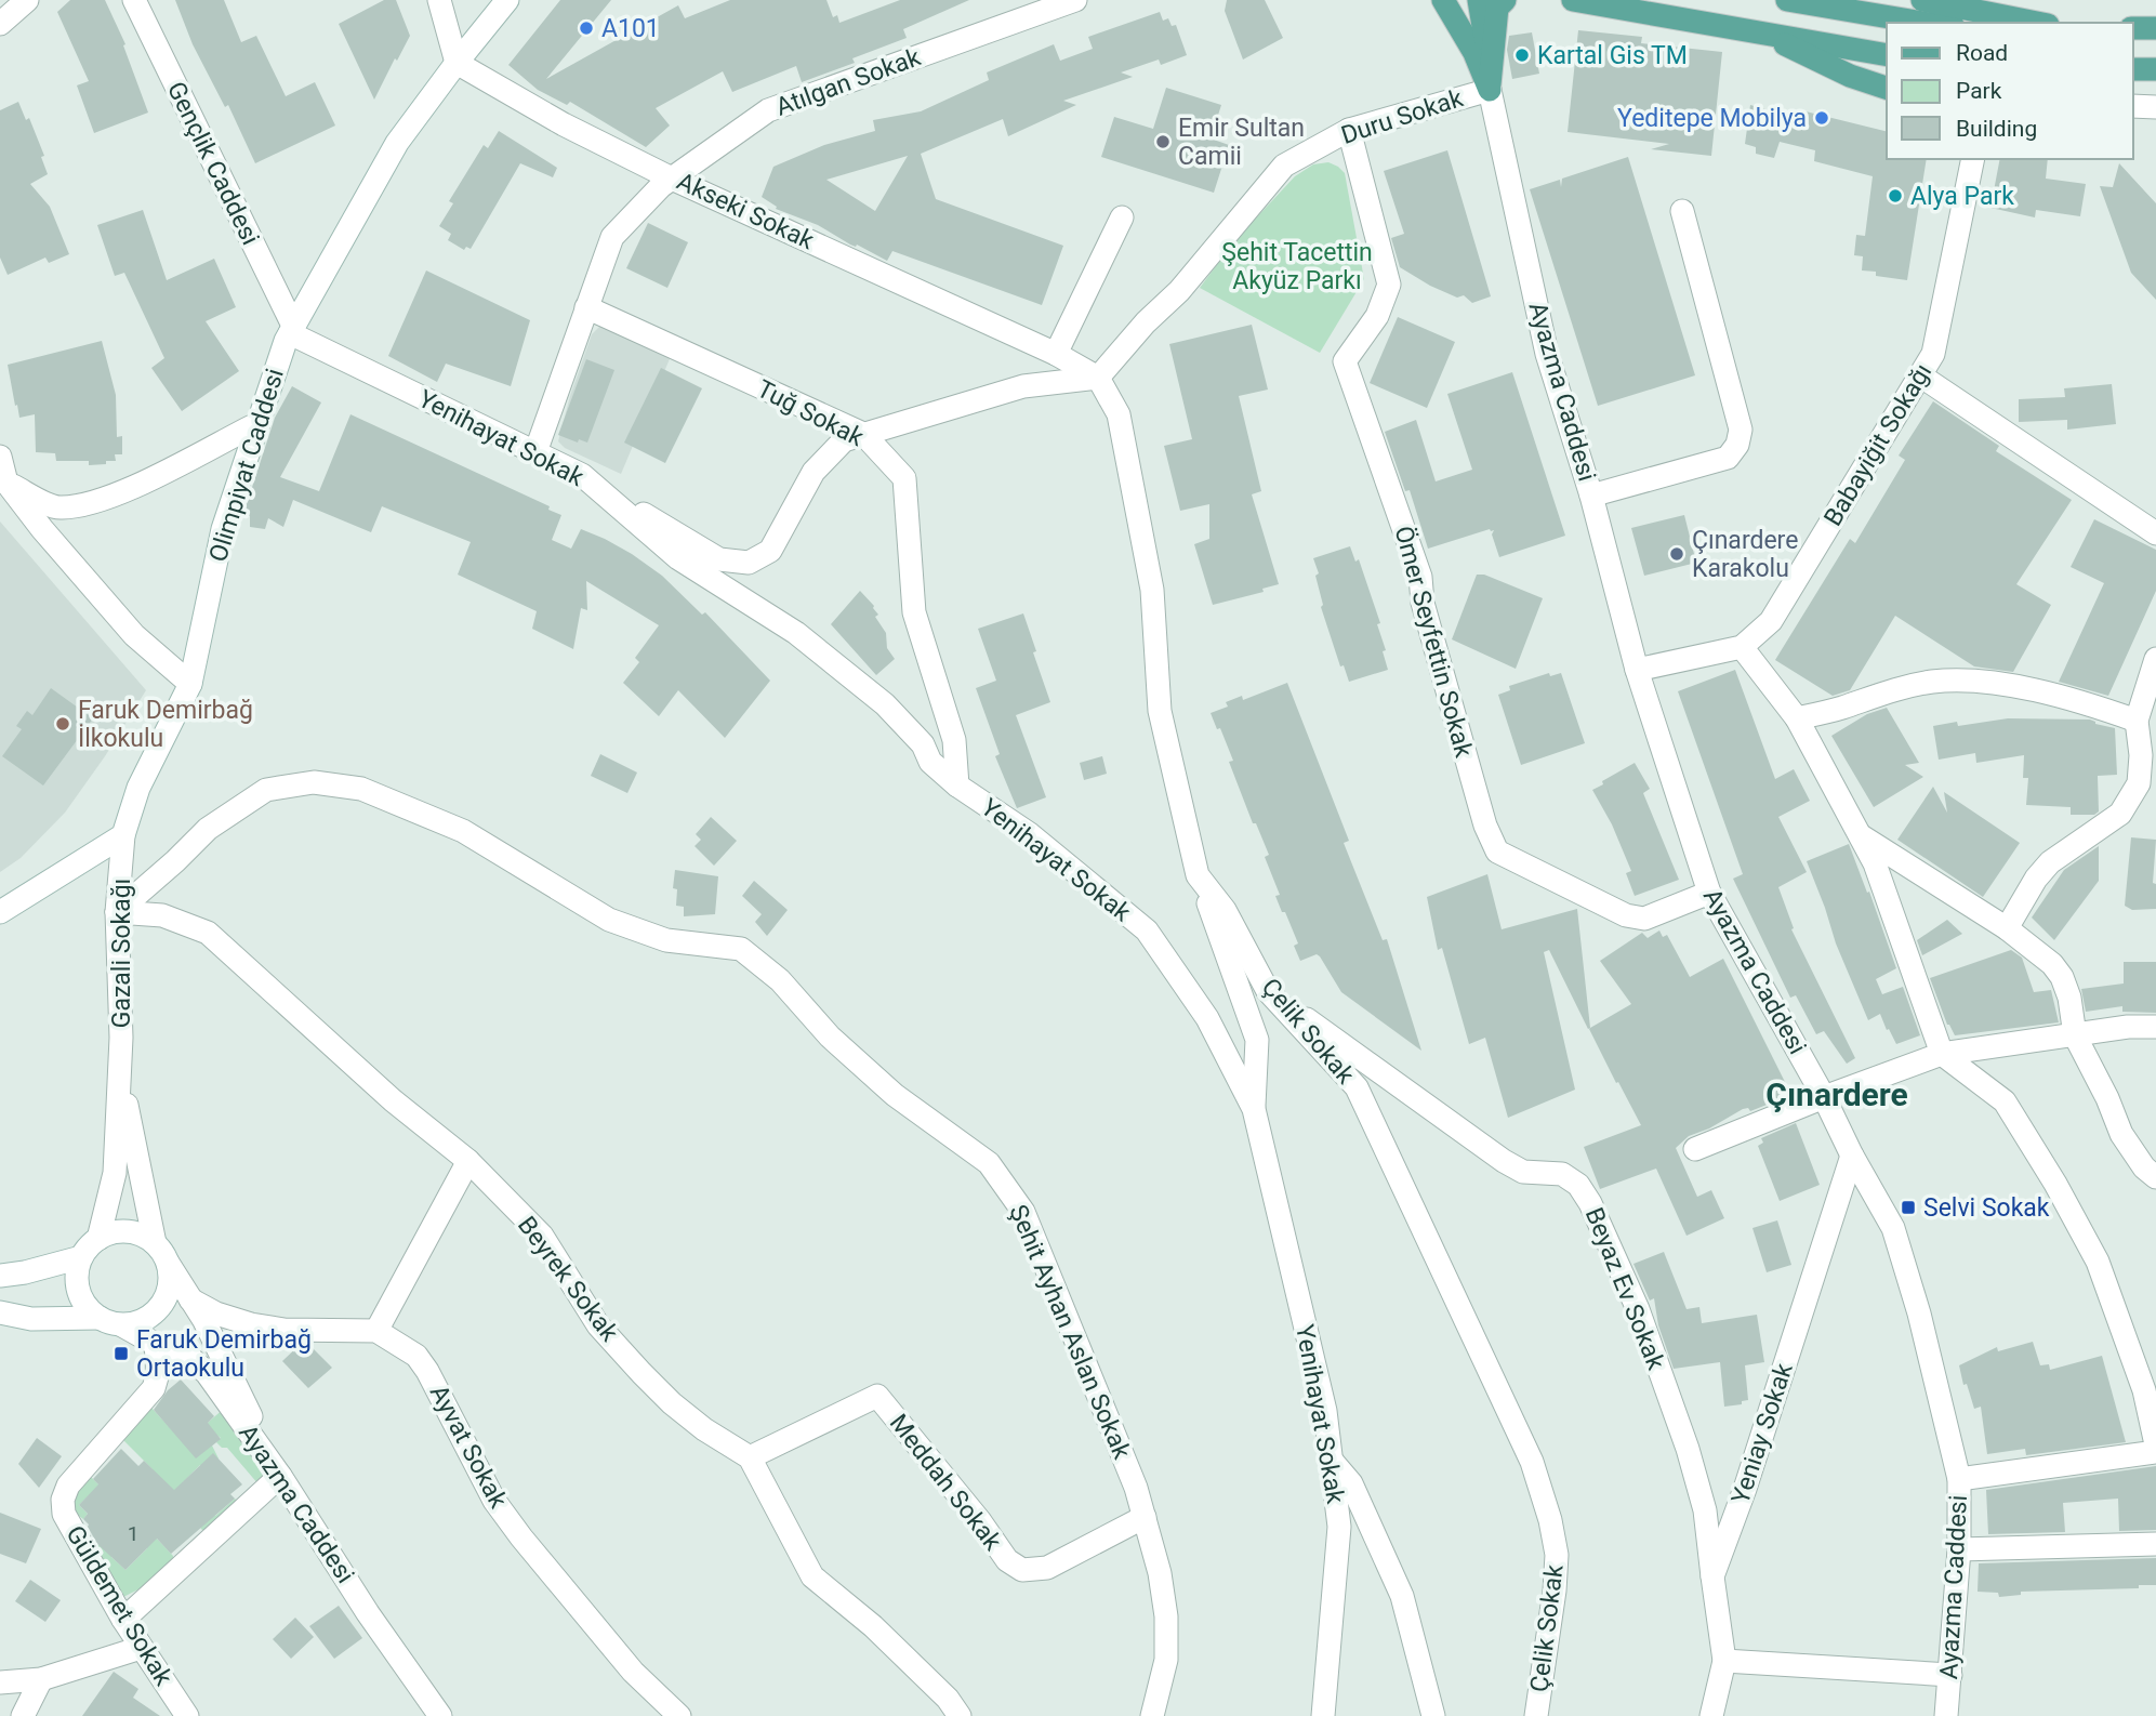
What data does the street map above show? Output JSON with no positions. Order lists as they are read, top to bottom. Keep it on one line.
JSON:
{"streets":{"street":["Atılgan Sokak","Duru Sokak","Gençlik Caddesi","Akseki Sokak","Ayazma Caddesi","Tuğ Sokak","Yenihayat Sokak","Babayiğit Sokağı","Olimpiyat Caddesi","Ömer Seyfettin Sokak","Gazali Sokağı","Çelik Sokak","Beyrek Sokak","Beyaz Ev Sokak","Şehit Ayhan Aslan Sokak","Yeniay Sokak","Ayvat Sokak","Meddah Sokak","Güldemet Sokak"]},"crossings":[["Atılgan Sokak","Akseki Sokak"],["Atılgan Sokak","Tuğ Sokak"],["Atılgan Sokak","Yenihayat Sokak"],["Duru Sokak","Akseki Sokak"],["Duru Sokak","Ayazma Caddesi"],["Duru Sokak","Ömer Seyfettin Sokak"],["Duru Sokak","Çelik Sokak"],["Gençlik Caddesi","Yenihayat Sokak"],["Gençlik Caddesi","Olimpiyat Caddesi"],["Akseki Sokak","Olimpiyat Caddesi"],["Akseki Sokak","Çelik Sokak"],["Ayazma Caddesi","Babayiğit Sokağı"],["Ayazma Caddesi","Ömer Seyfettin Sokak"],["Ayazma Caddesi","Yeniay Sokak"],["Ayazma Caddesi","Güldemet Sokak"],["Tuğ Sokak","Yenihayat Sokak"],["Yenihayat Sokak","Olimpiyat Caddesi"],["Olimpiyat Caddesi","Gazali Sokağı"],["Gazali Sokağı","Beyrek Sokak"],["Gazali Sokağı","Şehit Ayhan Aslan Sokak"],["Çelik Sokak","Beyaz Ev Sokak"],["Beyrek Sokak","Şehit Ayhan Aslan Sokak"],["Beyrek Sokak","Meddah Sokak"],["Beyaz Ev Sokak","Yeniay Sokak"],["Şehit Ayhan Aslan Sokak","Meddah Sokak"]],"districts":["Çınardere"],"parks":["Şehit Tacettin Akyüz Parkı"],"places":{"other":["A101","Kartal Gis TM","Yeditepe Mobilya","Emir Sultan Camii","Alya Park","Çınardere Karakolu","Faruk Demirbağ İlkokulu"],"transit":["Selvi Sokak","Faruk Demirbağ Ortaokulu"]},"house_numbers":["1"],"legend":["Road","Park","Building"]}
